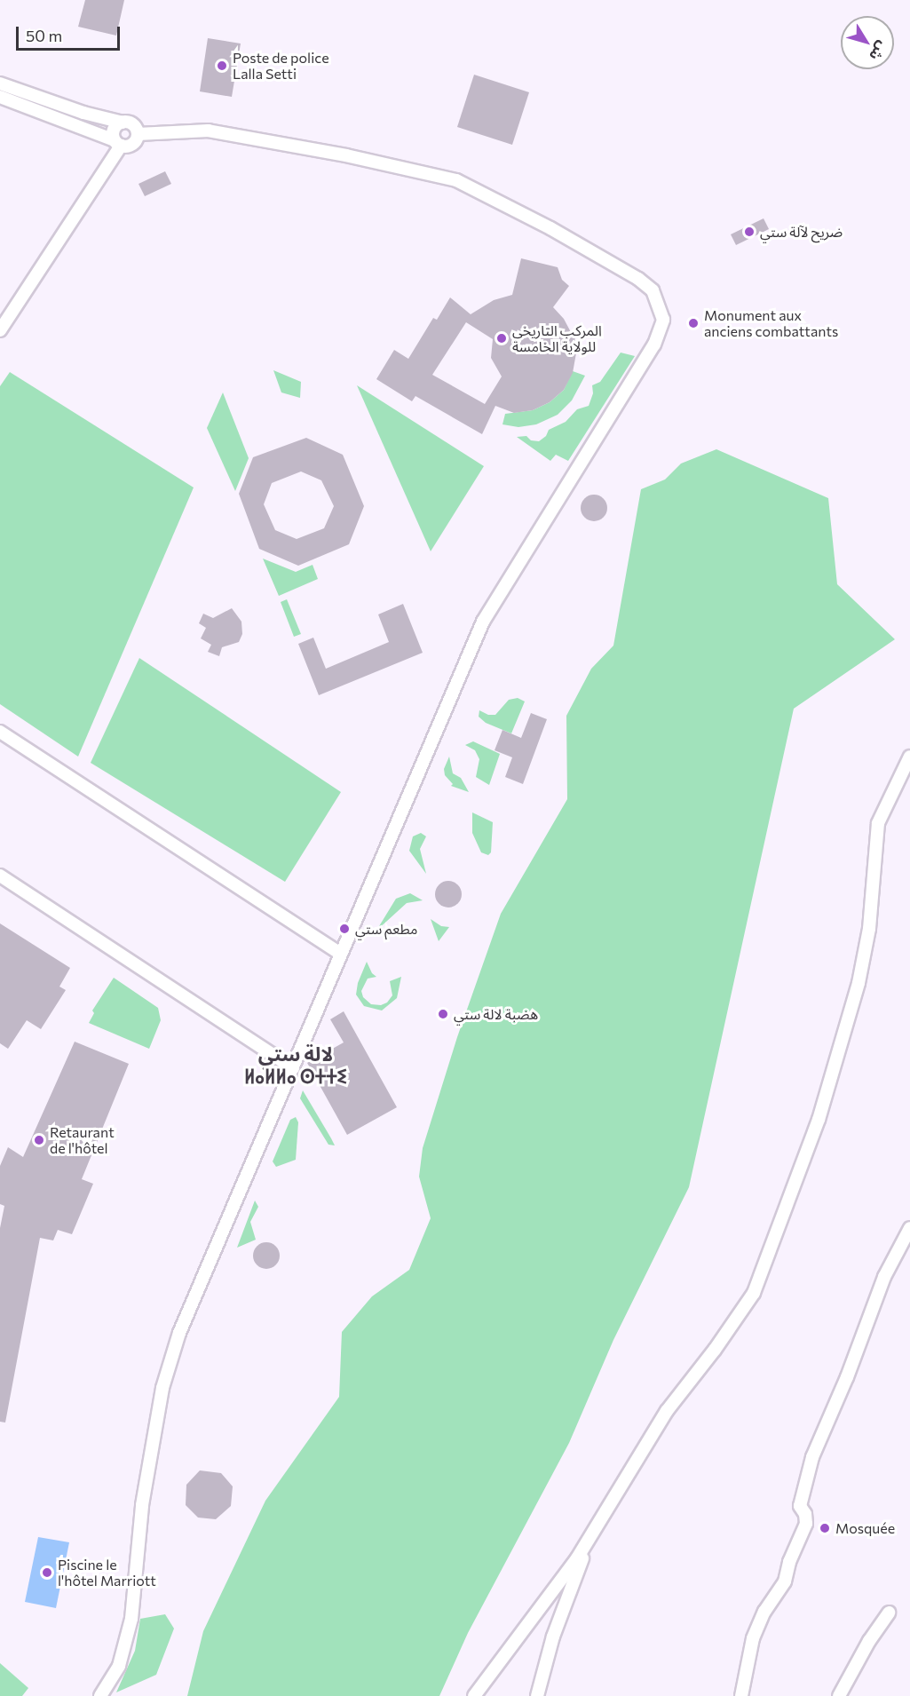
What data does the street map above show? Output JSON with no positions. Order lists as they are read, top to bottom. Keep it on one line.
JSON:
{"districts":["لالة ستي ⵍⴰⵍⵍⴰ ⵙⵜⵜⵉ"],"places":["Poste de police Lalla Setti","ضريح لآلة ستي","Monument aux anciens combattants","المركب التاريخي للولاية الخامسة","مطعم ستي","هضبة لالة ستي","Retaurant de l'hôtel","Mosquée","Piscine le l'hôtel Marriott"],"scale_bar":"50 m","north":"bottom right"}
